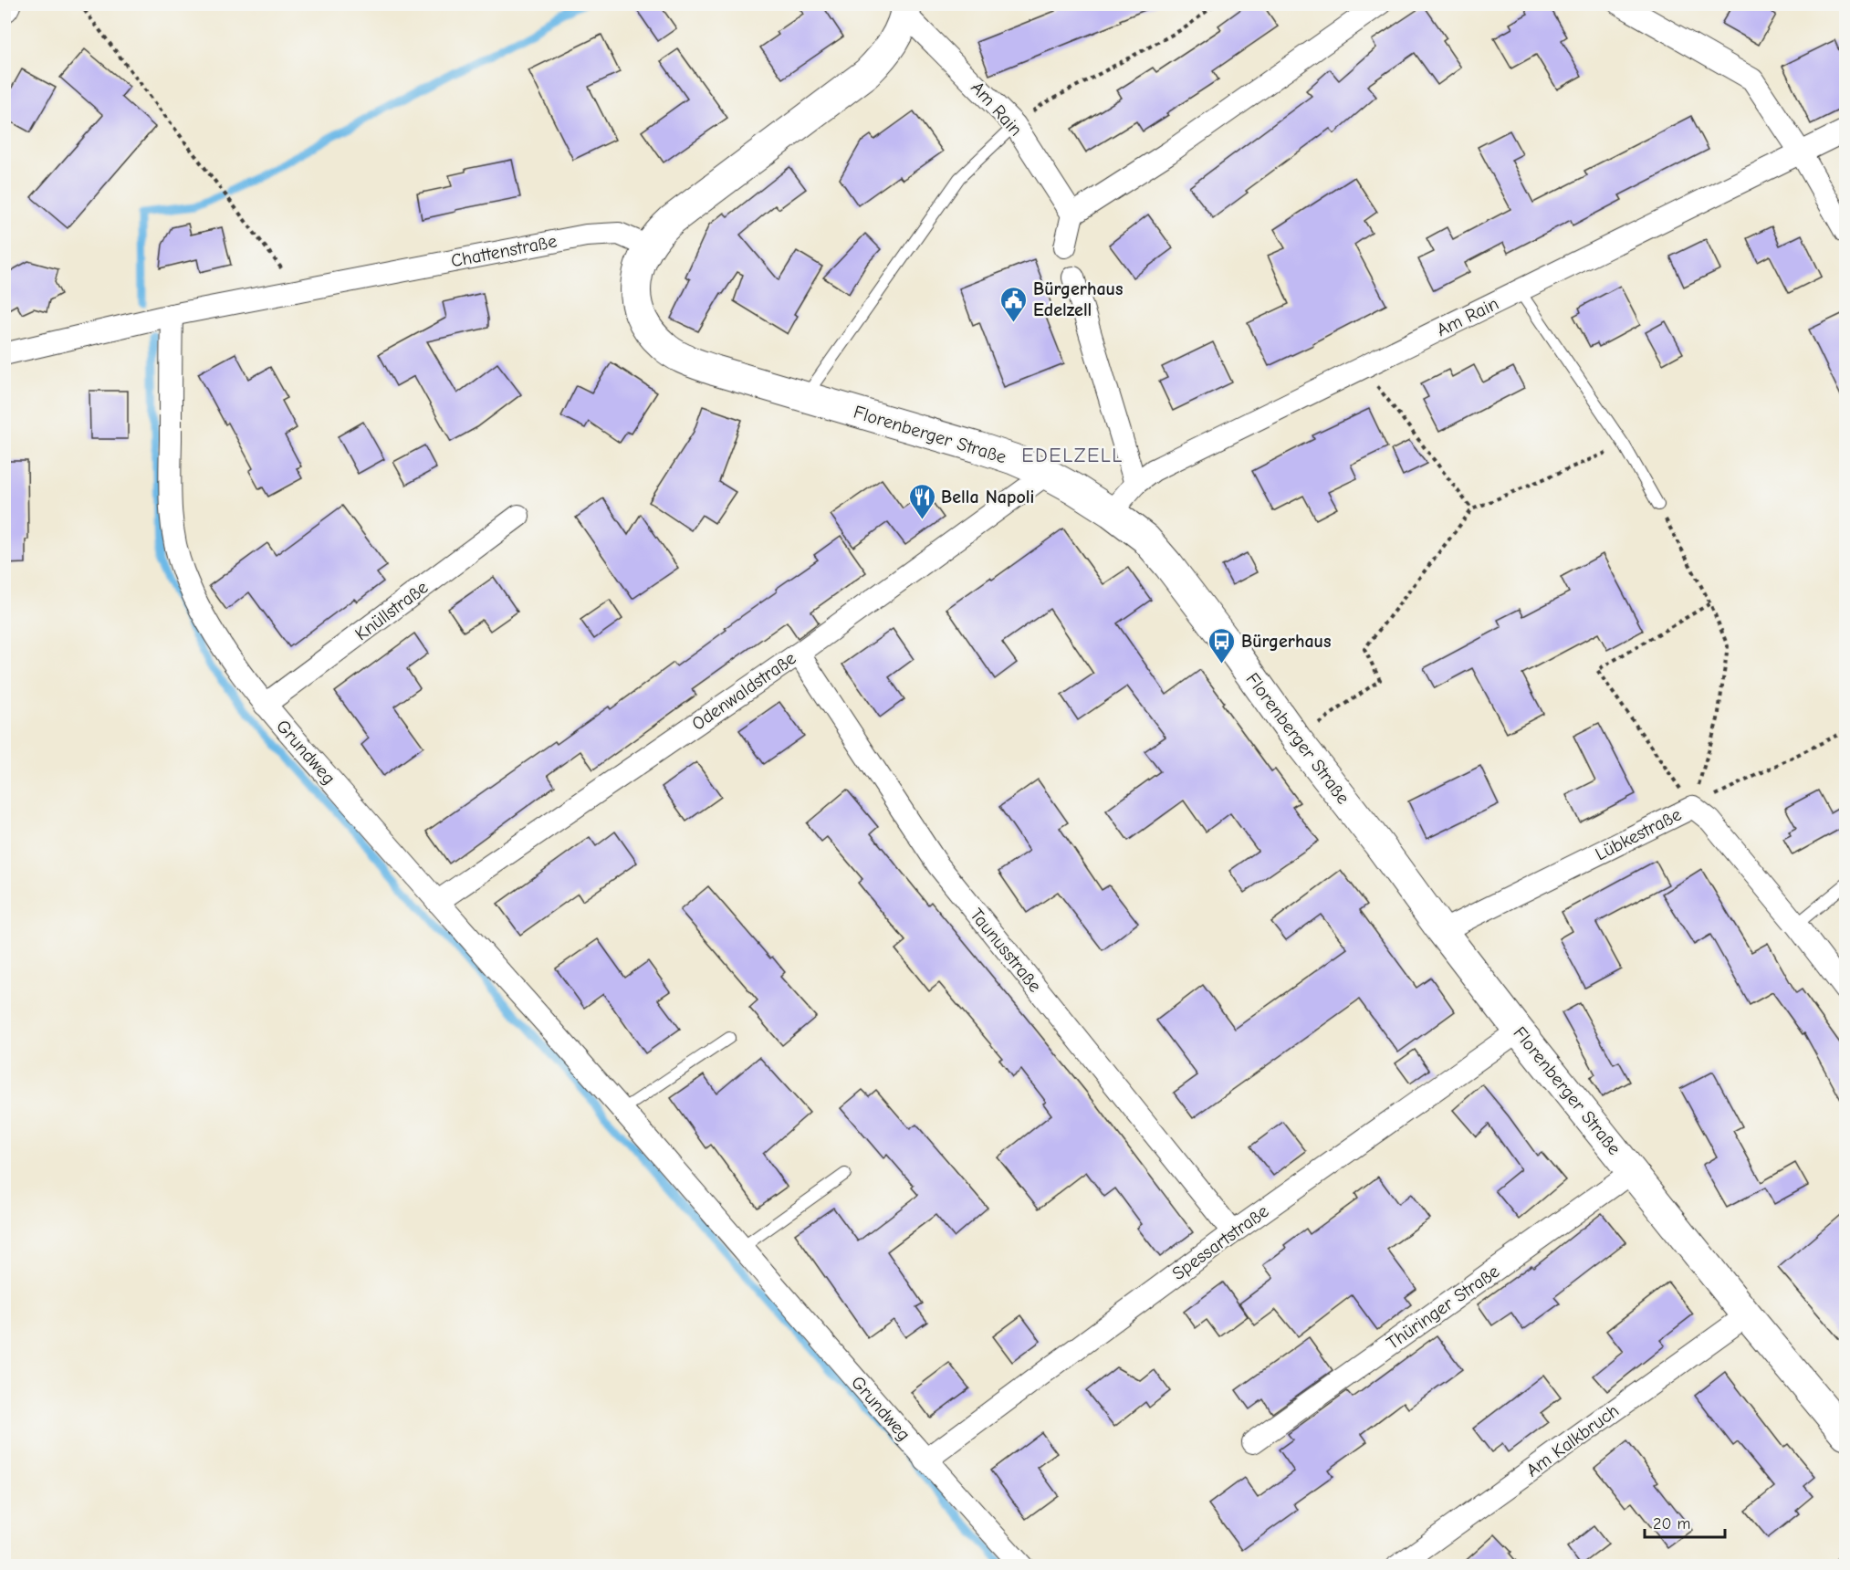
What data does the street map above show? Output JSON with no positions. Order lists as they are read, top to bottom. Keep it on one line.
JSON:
{"streets":{"street":["Am Rain","Chattenstraße","Florenberger Straße","Knüllstraße","Odenwaldstraße","Grundweg","Lübkestraße","Taunusstraße","Spessartstraße","Thüringer Straße","Am Kalkbruch"]},"crossings":[["Am Rain","Florenberger Straße"],["Chattenstraße","Florenberger Straße"],["Chattenstraße","Grundweg"],["Florenberger Straße","Odenwaldstraße"],["Florenberger Straße","Lübkestraße"],["Florenberger Straße","Spessartstraße"],["Florenberger Straße","Thüringer Straße"],["Florenberger Straße","Am Kalkbruch"],["Knüllstraße","Grundweg"],["Odenwaldstraße","Grundweg"],["Odenwaldstraße","Taunusstraße"],["Grundweg","Spessartstraße"],["Taunusstraße","Spessartstraße"]],"districts":["EDELZELL"],"places":{"public building":["Bürgerhaus Edelzell"],"restaurant":["Bella Napoli"],"bus stop":["Bürgerhaus"]},"scale_bar":"20 m"}
